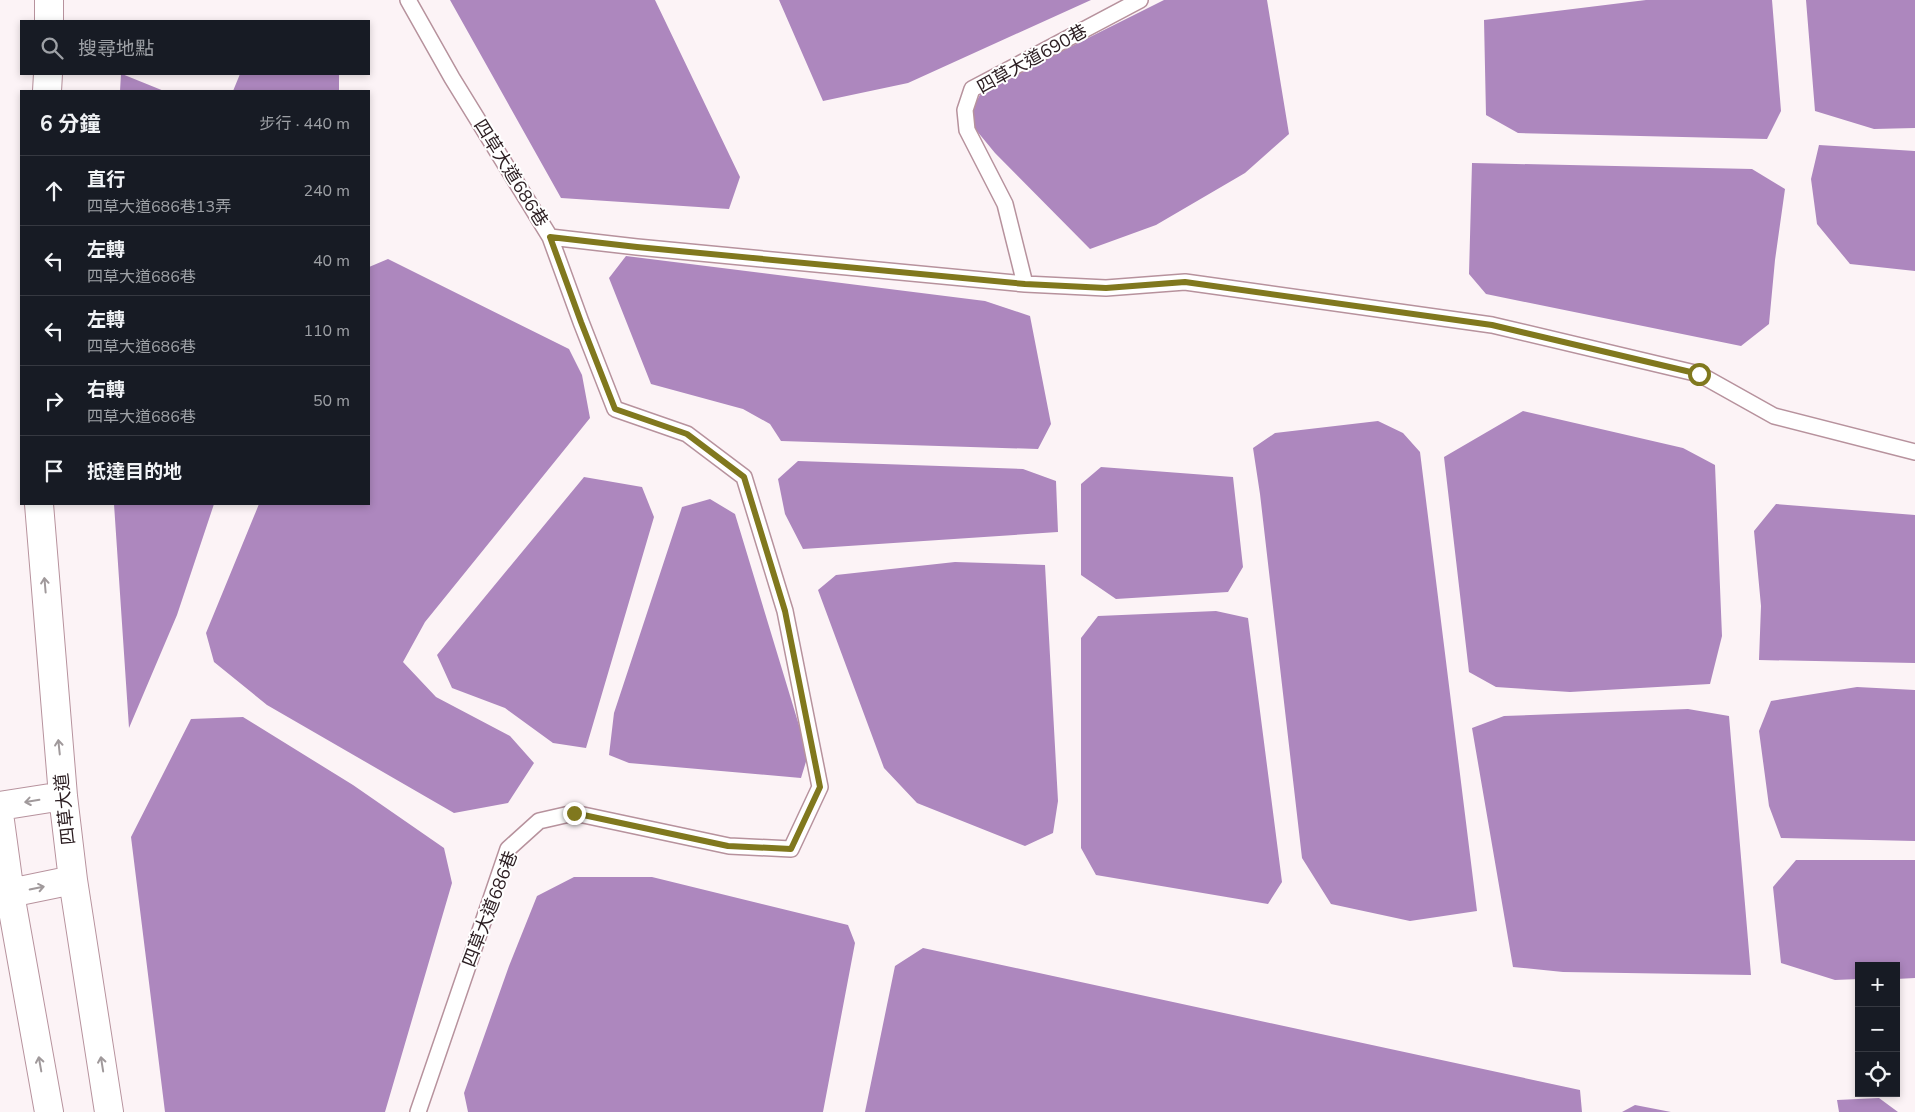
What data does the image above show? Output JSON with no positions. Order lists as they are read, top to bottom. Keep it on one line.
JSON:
{"streets":{"street":["四草大道"],"lane":["四草大道690巷","四草大道686巷"]},"page":{"search":"搜尋地點","heading":["6 分鐘","步行 · 440 m"],"list":[["直行","四草大道686巷13弄","240 m"],["左轉","四草大道686巷","40 m"],["左轉","四草大道686巷","110 m"],["右轉","四草大道686巷","50 m"],"抵達目的地"],"map_buttons":["+","−"]}}
